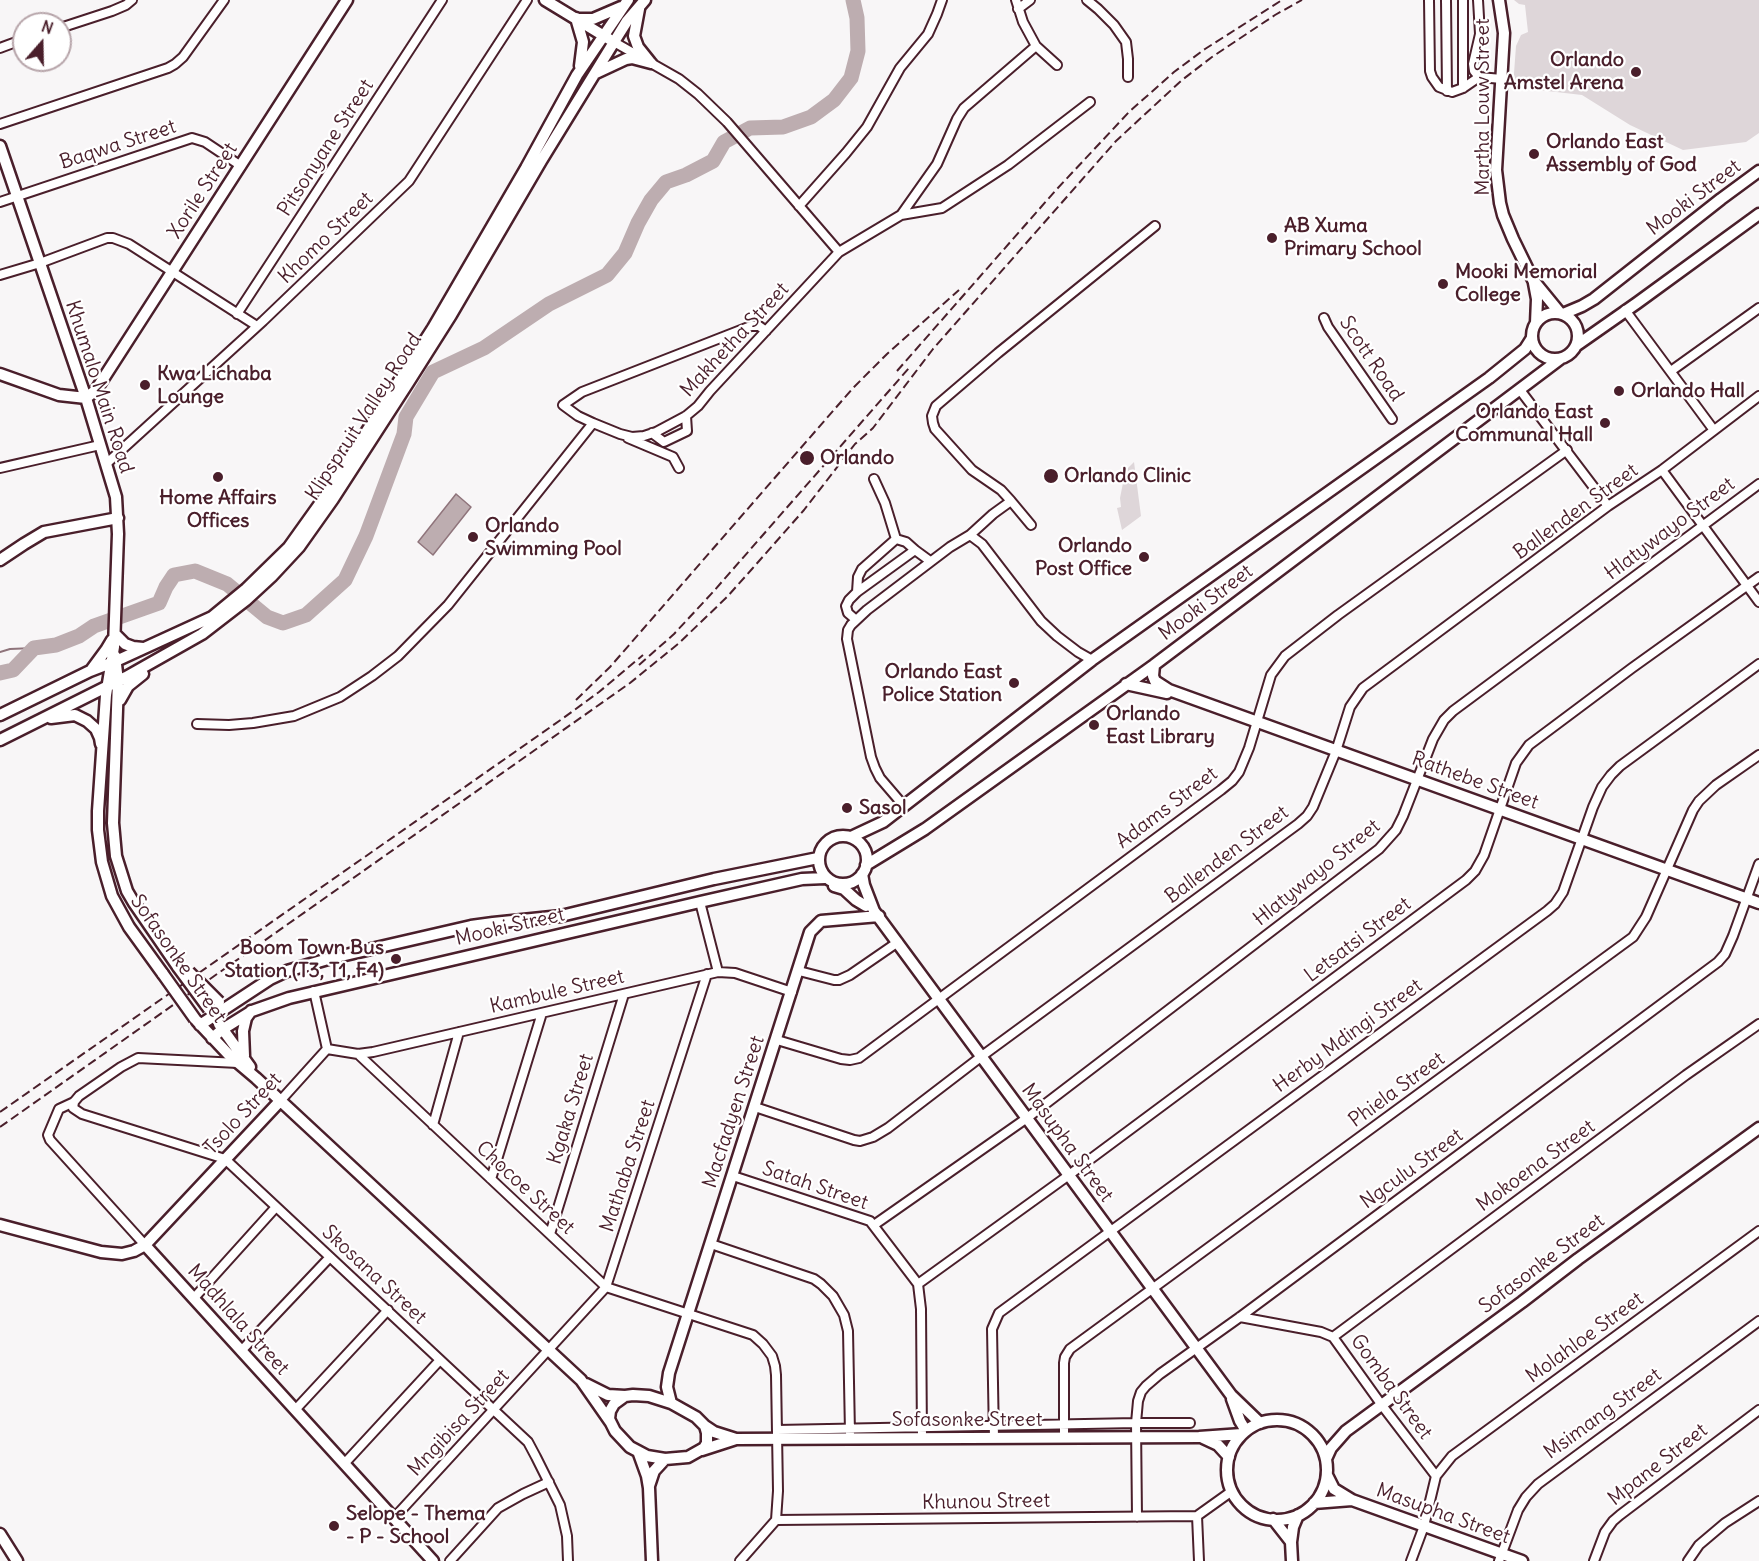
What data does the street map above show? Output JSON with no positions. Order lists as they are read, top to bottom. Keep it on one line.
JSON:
{"streets":{"main road":["Martha Louw Street","Xorile Street","Mooki Street","Khumalo Main Road","Klipspruit Valley Road","Rathebe Street","Sofasonke Street","Macfadyen Street","Tsolo Street","Masupha Street","Madhlala Street"],"street":["Baqwa Street","Pitsonyane Street","Khomo Street","Makhetha Street","Scott Road","Ballenden Street","Hlatywayo Street","Adams Street","Letsatsi Street","Kambule Street","Herby Mdingi Street","Phiela Street","Kgaka Street","Mathaba Street","Mokoena Street","Ngculu Street","Satah Street","Chocoe Street","Skosana Street","Molahloe Street","Gomba Street","Msimang Street","Mngibisa Street","Mpane Street","Khunou Street"]},"crossings":[["Martha Louw Street","Mooki Street"],["Baqwa Street","Xorile Street"],["Baqwa Street","Khumalo Main Road"],["Xorile Street","Khumalo Main Road"],["Mooki Street","Rathebe Street"],["Mooki Street","Sofasonke Street"],["Mooki Street","Masupha Street"],["Khomo Street","Khumalo Main Road"],["Khumalo Main Road","Klipspruit Valley Road"],["Khumalo Main Road","Sofasonke Street"],["Klipspruit Valley Road","Sofasonke Street"],["Ballenden Street","Rathebe Street"],["Ballenden Street","Macfadyen Street"],["Ballenden Street","Masupha Street"],["Hlatywayo Street","Rathebe Street"],["Hlatywayo Street","Masupha Street"],["Hlatywayo Street","Satah Street"],["Rathebe Street","Adams Street"],["Rathebe Street","Letsatsi Street"],["Rathebe Street","Herby Mdingi Street"],["Rathebe Street","Phiela Street"],["Rathebe Street","Ngculu Street"],["Adams Street","Macfadyen Street"],["Adams Street","Masupha Street"],["Letsatsi Street","Masupha Street"],["Letsatsi Street","Satah Street"],["Sofasonke Street","Herby Mdingi Street"],["Sofasonke Street","Phiela Street"],["Sofasonke Street","Macfadyen Street"],["Sofasonke Street","Tsolo Street"],["Sofasonke Street","Masupha Street"],["Sofasonke Street","Mathaba Street"],["Sofasonke Street","Ngculu Street"],["Sofasonke Street","Chocoe Street"],["Sofasonke Street","Madhlala Street"],["Sofasonke Street","Gomba Street"],["Sofasonke Street","Mngibisa Street"],["Kambule Street","Kgaka Street"],["Kambule Street","Macfadyen Street"],["Kambule Street","Tsolo Street"],["Kambule Street","Mathaba Street"],["Kambule Street","Chocoe Street"],["Herby Mdingi Street","Masupha Street"],["Phiela Street","Masupha Street"],["Kgaka Street","Chocoe Street"],["Macfadyen Street","Masupha Street"],["Macfadyen Street","Satah Street"],["Macfadyen Street","Chocoe Street"],["Tsolo Street","Skosana Street"],["Tsolo Street","Madhlala Street"],["Masupha Street","Ngculu Street"],["Masupha Street","Msimang Street"],["Mathaba Street","Chocoe Street"],["Mathaba Street","Mngibisa Street"],["Mokoena Street","Gomba Street"],["Ngculu Street","Gomba Street"],["Ngculu Street","Khunou Street"],["Skosana Street","Madhlala Street"],["Skosana Street","Mngibisa Street"],["Madhlala Street","Mngibisa Street"],["Molahloe Street","Gomba Street"]],"places":["Orlando Amstel Arena","Orlando East Assembly of God","AB Xuma Primary School","Mooki Memorial College","Kwa Lichaba Lounge","Orlando Hall","Orlando East Communal Hall","Orlando","Orlando Clinic","Home Affairs Offices","Orlando Swimming Pool","Orlando Post Office","Orlando East Police Station","Orlando East Library","Sasol","Boom Town Bus Station (T3, T1, F4)","Selope - Thema - P - School"],"north":"top"}
